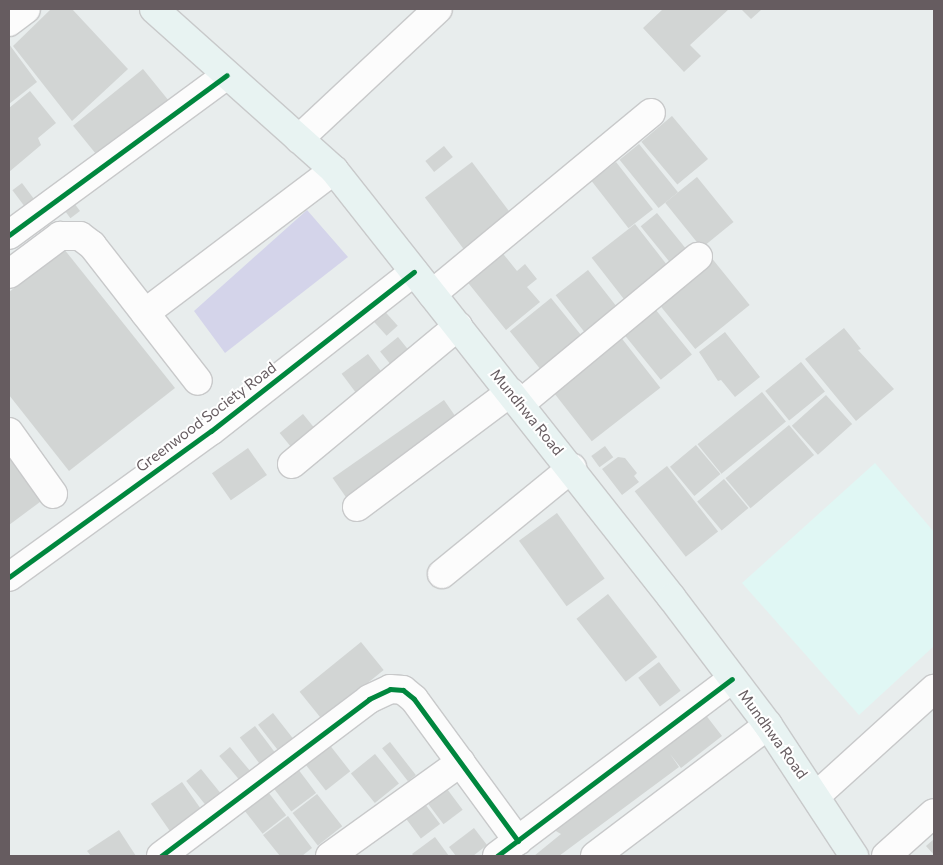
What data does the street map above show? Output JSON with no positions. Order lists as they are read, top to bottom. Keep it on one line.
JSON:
{"streets":{"main road":["Mundhwa Road"],"street":["Greenwood Society Road"]},"crossings":[["Mundhwa Road","Greenwood Society Road"]]}
